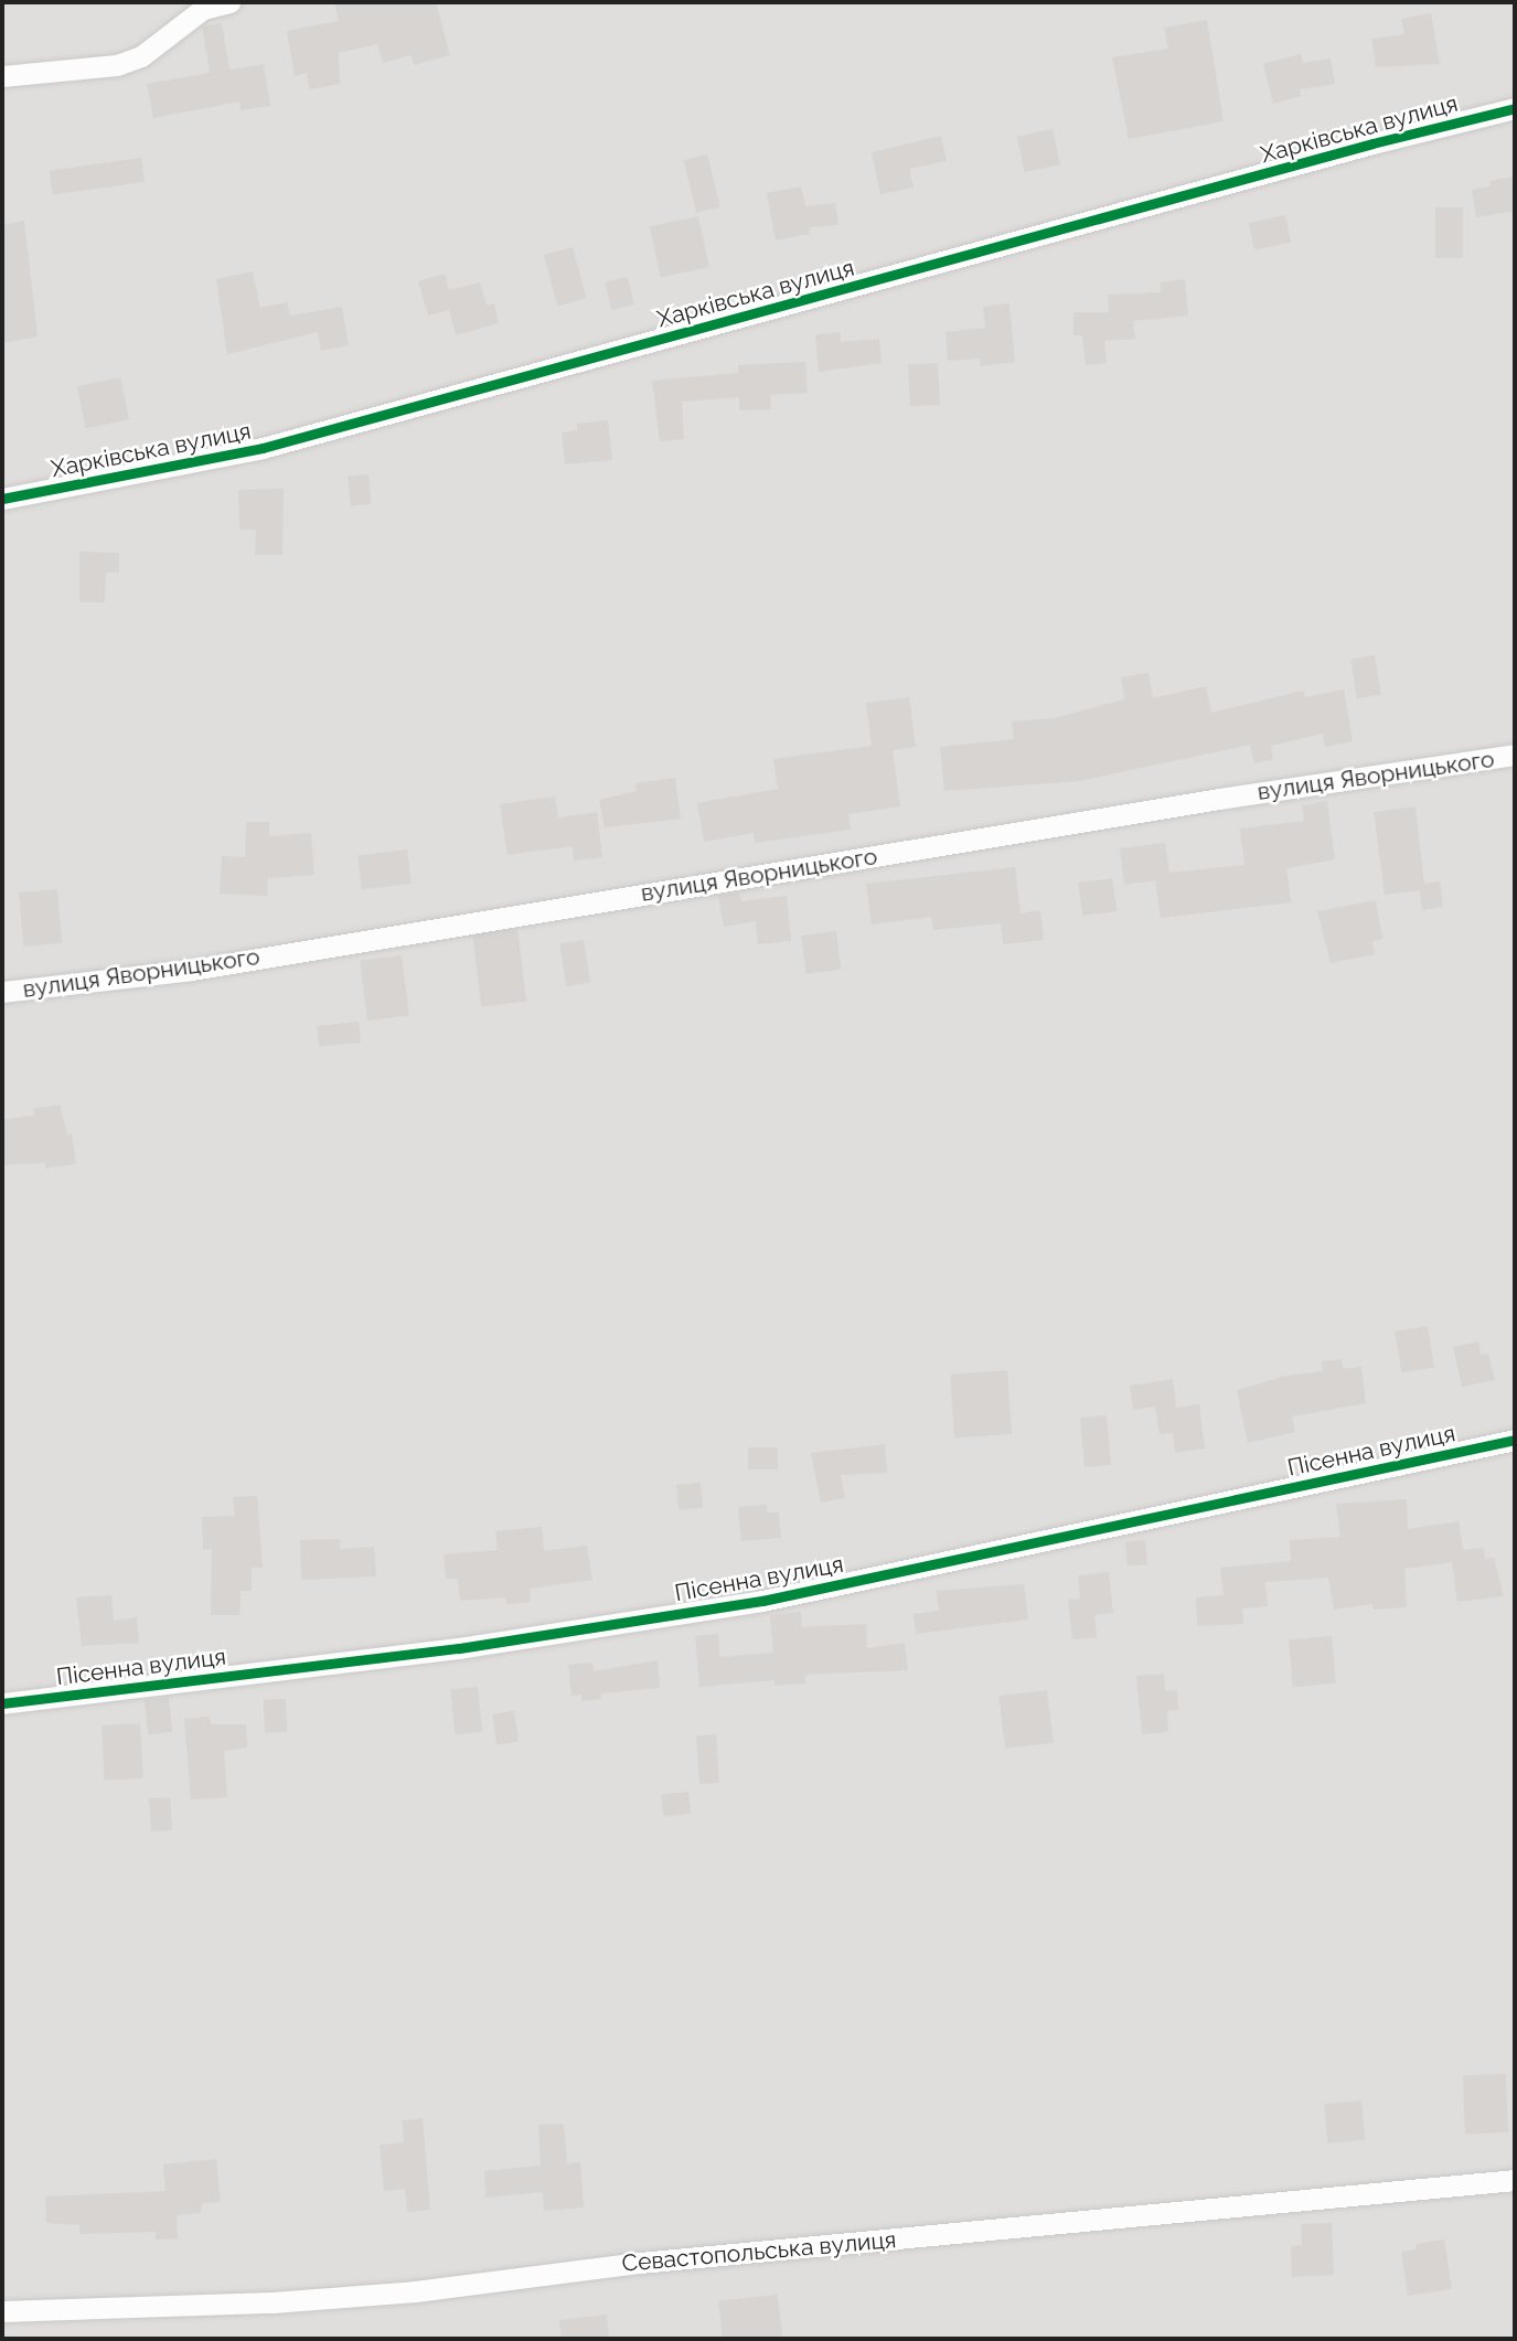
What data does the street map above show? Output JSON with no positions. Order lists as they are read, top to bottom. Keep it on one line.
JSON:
{"streets":{"street":["Харківська вулиця","вулиця Яворницького","Пісенна вулиця","Севастопольська вулиця"]}}
